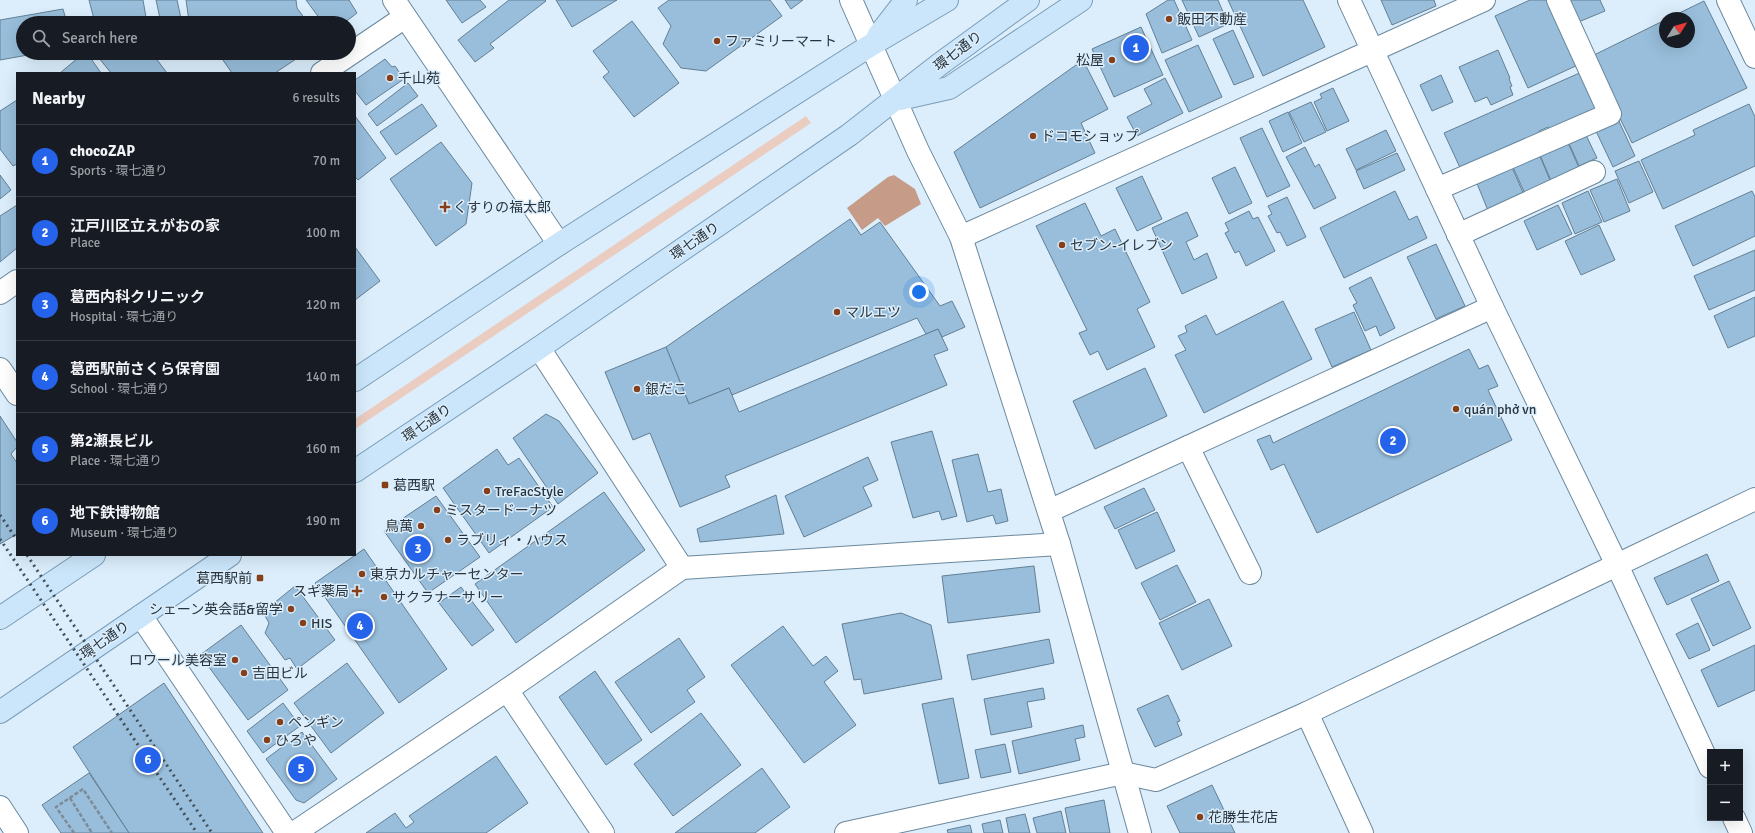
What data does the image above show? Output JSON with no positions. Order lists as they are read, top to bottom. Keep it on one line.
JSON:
{"streets":{"main road":["環七通り"]},"places":{"other":["飯田不動産","ファミリーマート","松屋","千山苑","ドコモショップ","セブン-イレブン","マルエツ","銀だこ","quán phở vn","TreFacStyle","ミスタードーナツ","鳥萬","ラブリィ・ハウス","東京カルチャーセンター","サクラナーサリー","シェーン英会話&留学","HIS","ロワール美容室","吉田ビル","ペンギン","ひろや","花勝生花店"],"health":["くすりの福太郎","スギ薬局"],"transit":["葛西駅","葛西駅前"]},"north":"top right","page":{"search":"Search here","pins":["1","2","3","4","6","5"],"heading":["Nearby","6 results"],"list":[{"mark":"1","name":"chocoZAP","note":"Sports · 環七通り","value":"70 m"},{"mark":"2","name":"江戸川区立えがおの家","note":"Place","value":"100 m"},{"mark":"3","name":"葛西内科クリニック","note":"Hospital · 環七通り","value":"120 m"},{"mark":"4","name":"葛西駅前さくら保育園","note":"School · 環七通り","value":"140 m"},{"mark":"5","name":"第2瀬長ビル","note":"Place · 環七通り","value":"160 m"},{"mark":"6","name":"地下鉄博物館","note":"Museum · 環七通り","value":"190 m"}],"map_buttons":["+","−"]}}
